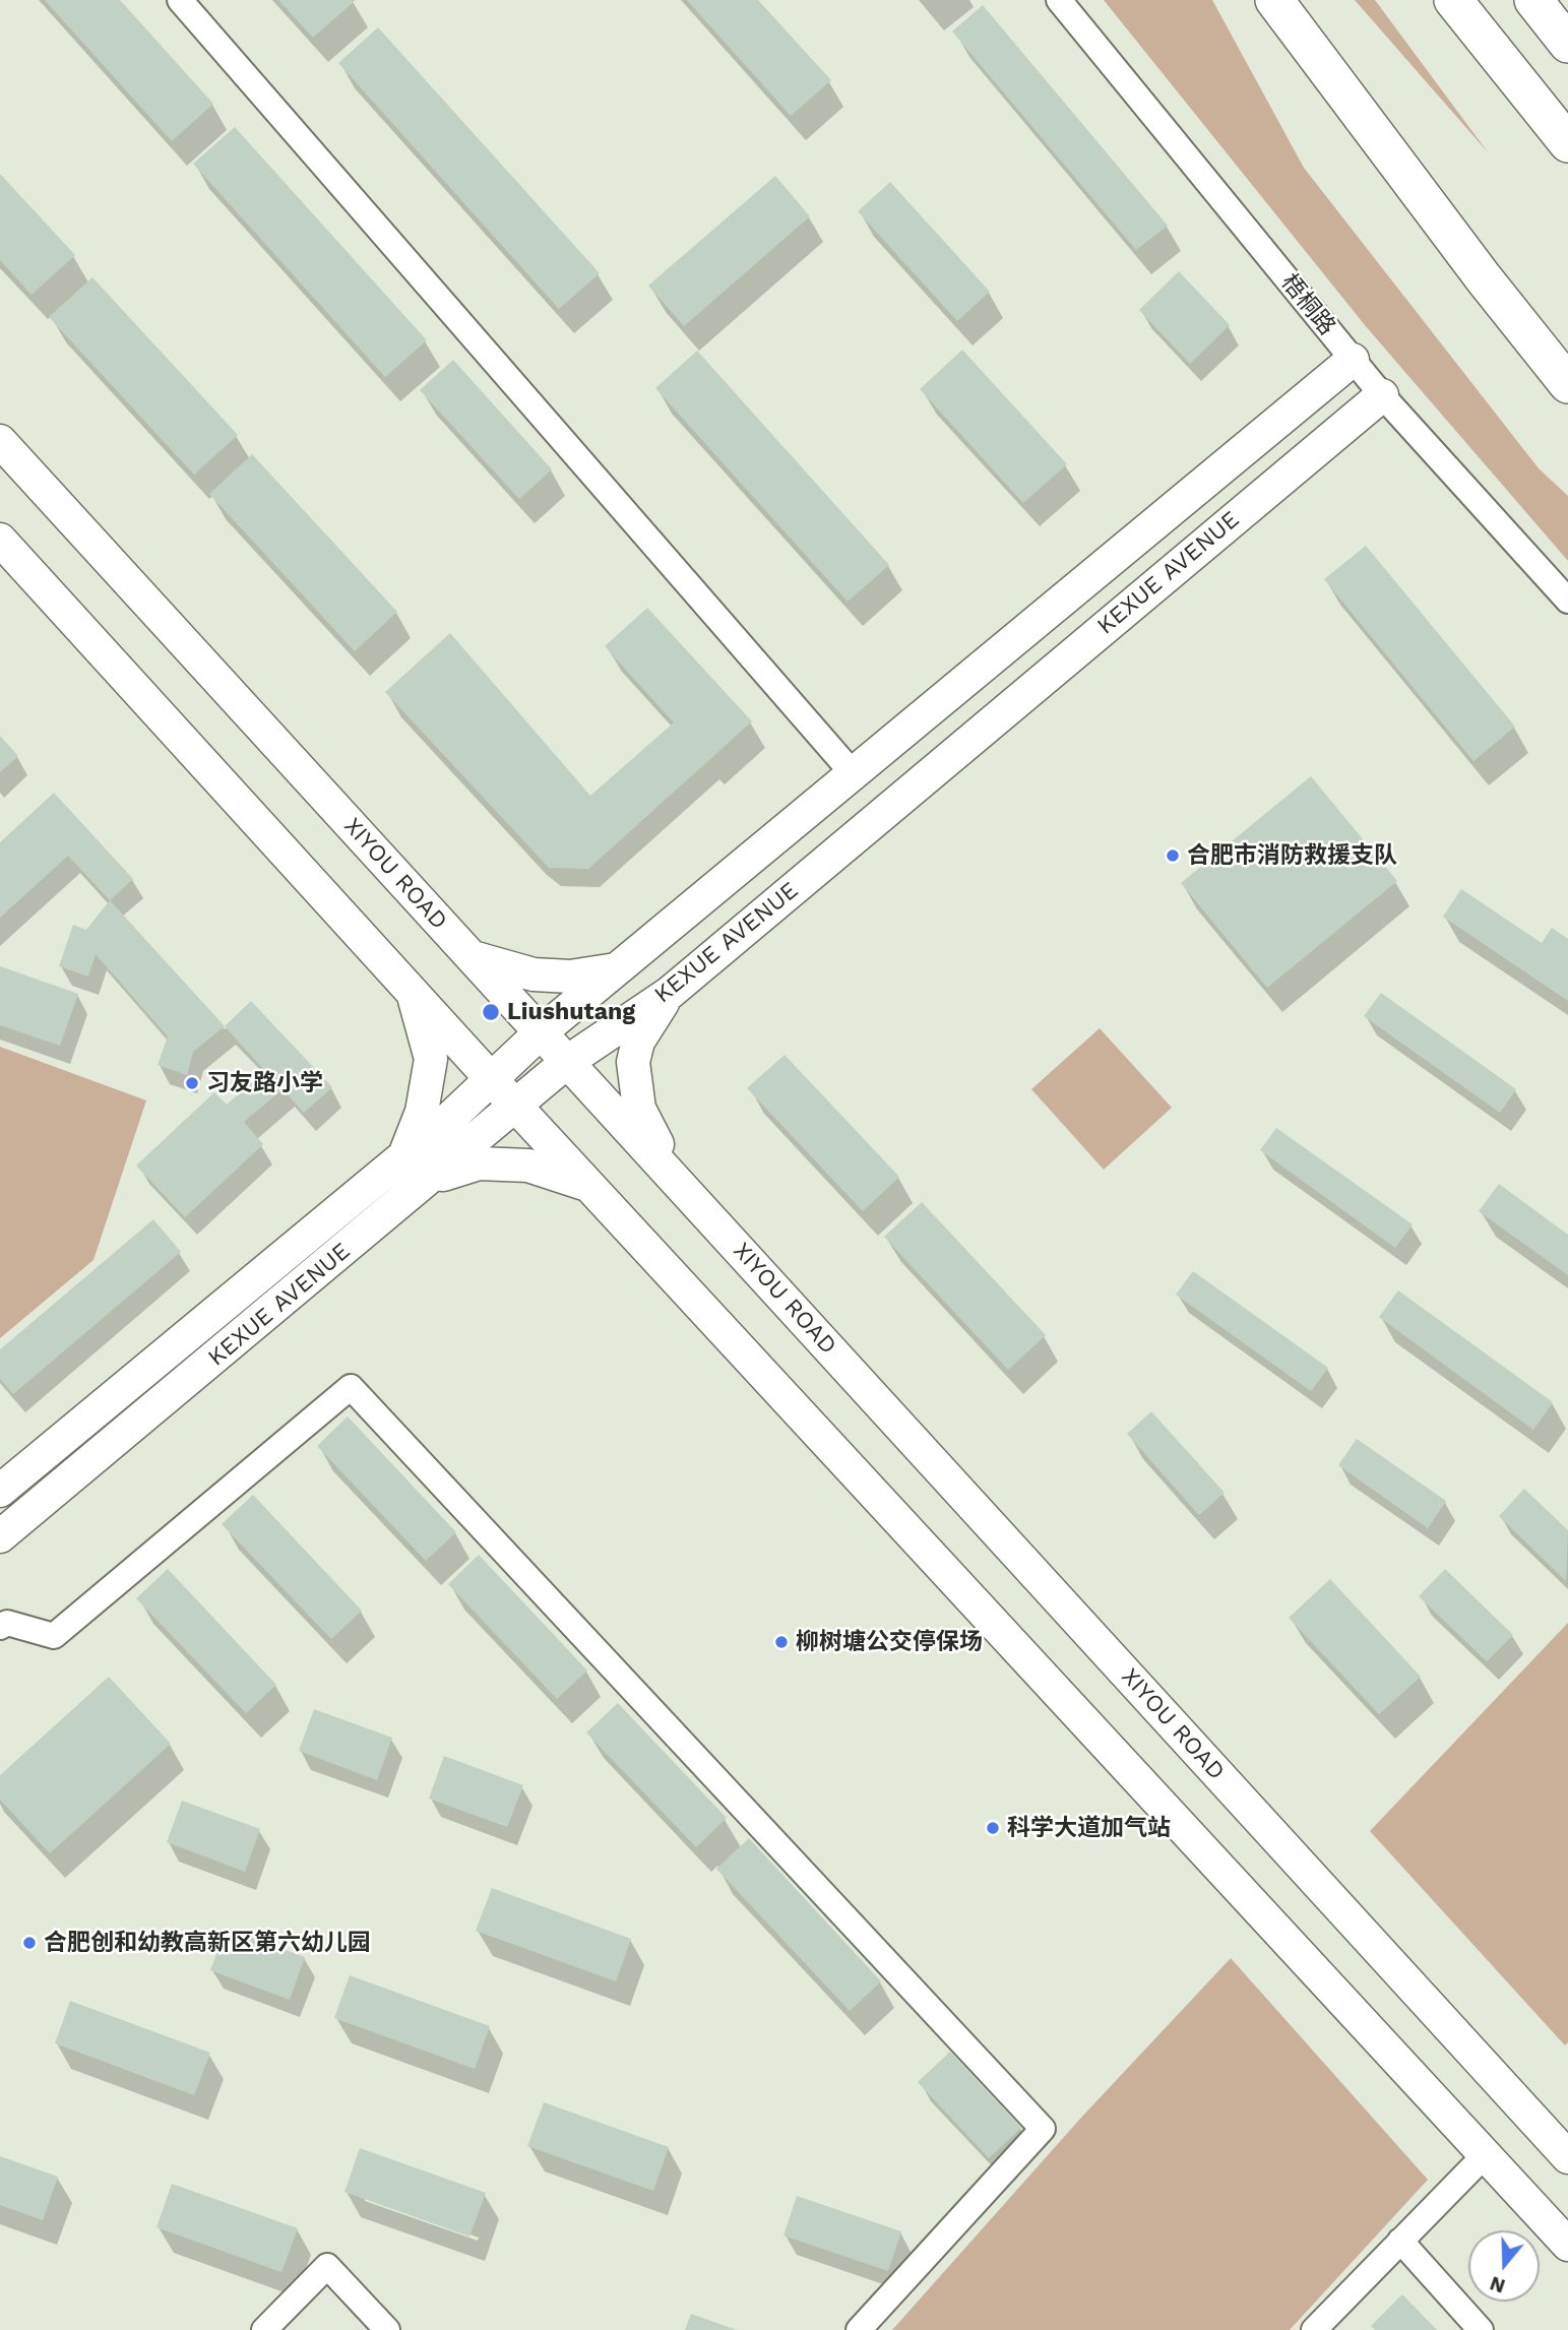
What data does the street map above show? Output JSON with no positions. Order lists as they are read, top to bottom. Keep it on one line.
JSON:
{"streets":{"main road":["KEXUE AVENUE","XIYOU ROAD"],"street":["梧桐路"]},"crossings":[["梧桐路","KEXUE AVENUE"],["KEXUE AVENUE","XIYOU ROAD"]],"places":["合肥市消防救援支队","Liushutang","习友路小学","柳树塘公交停保场","科学大道加气站","合肥创和幼教高新区第六幼儿园"],"north":"bottom"}
